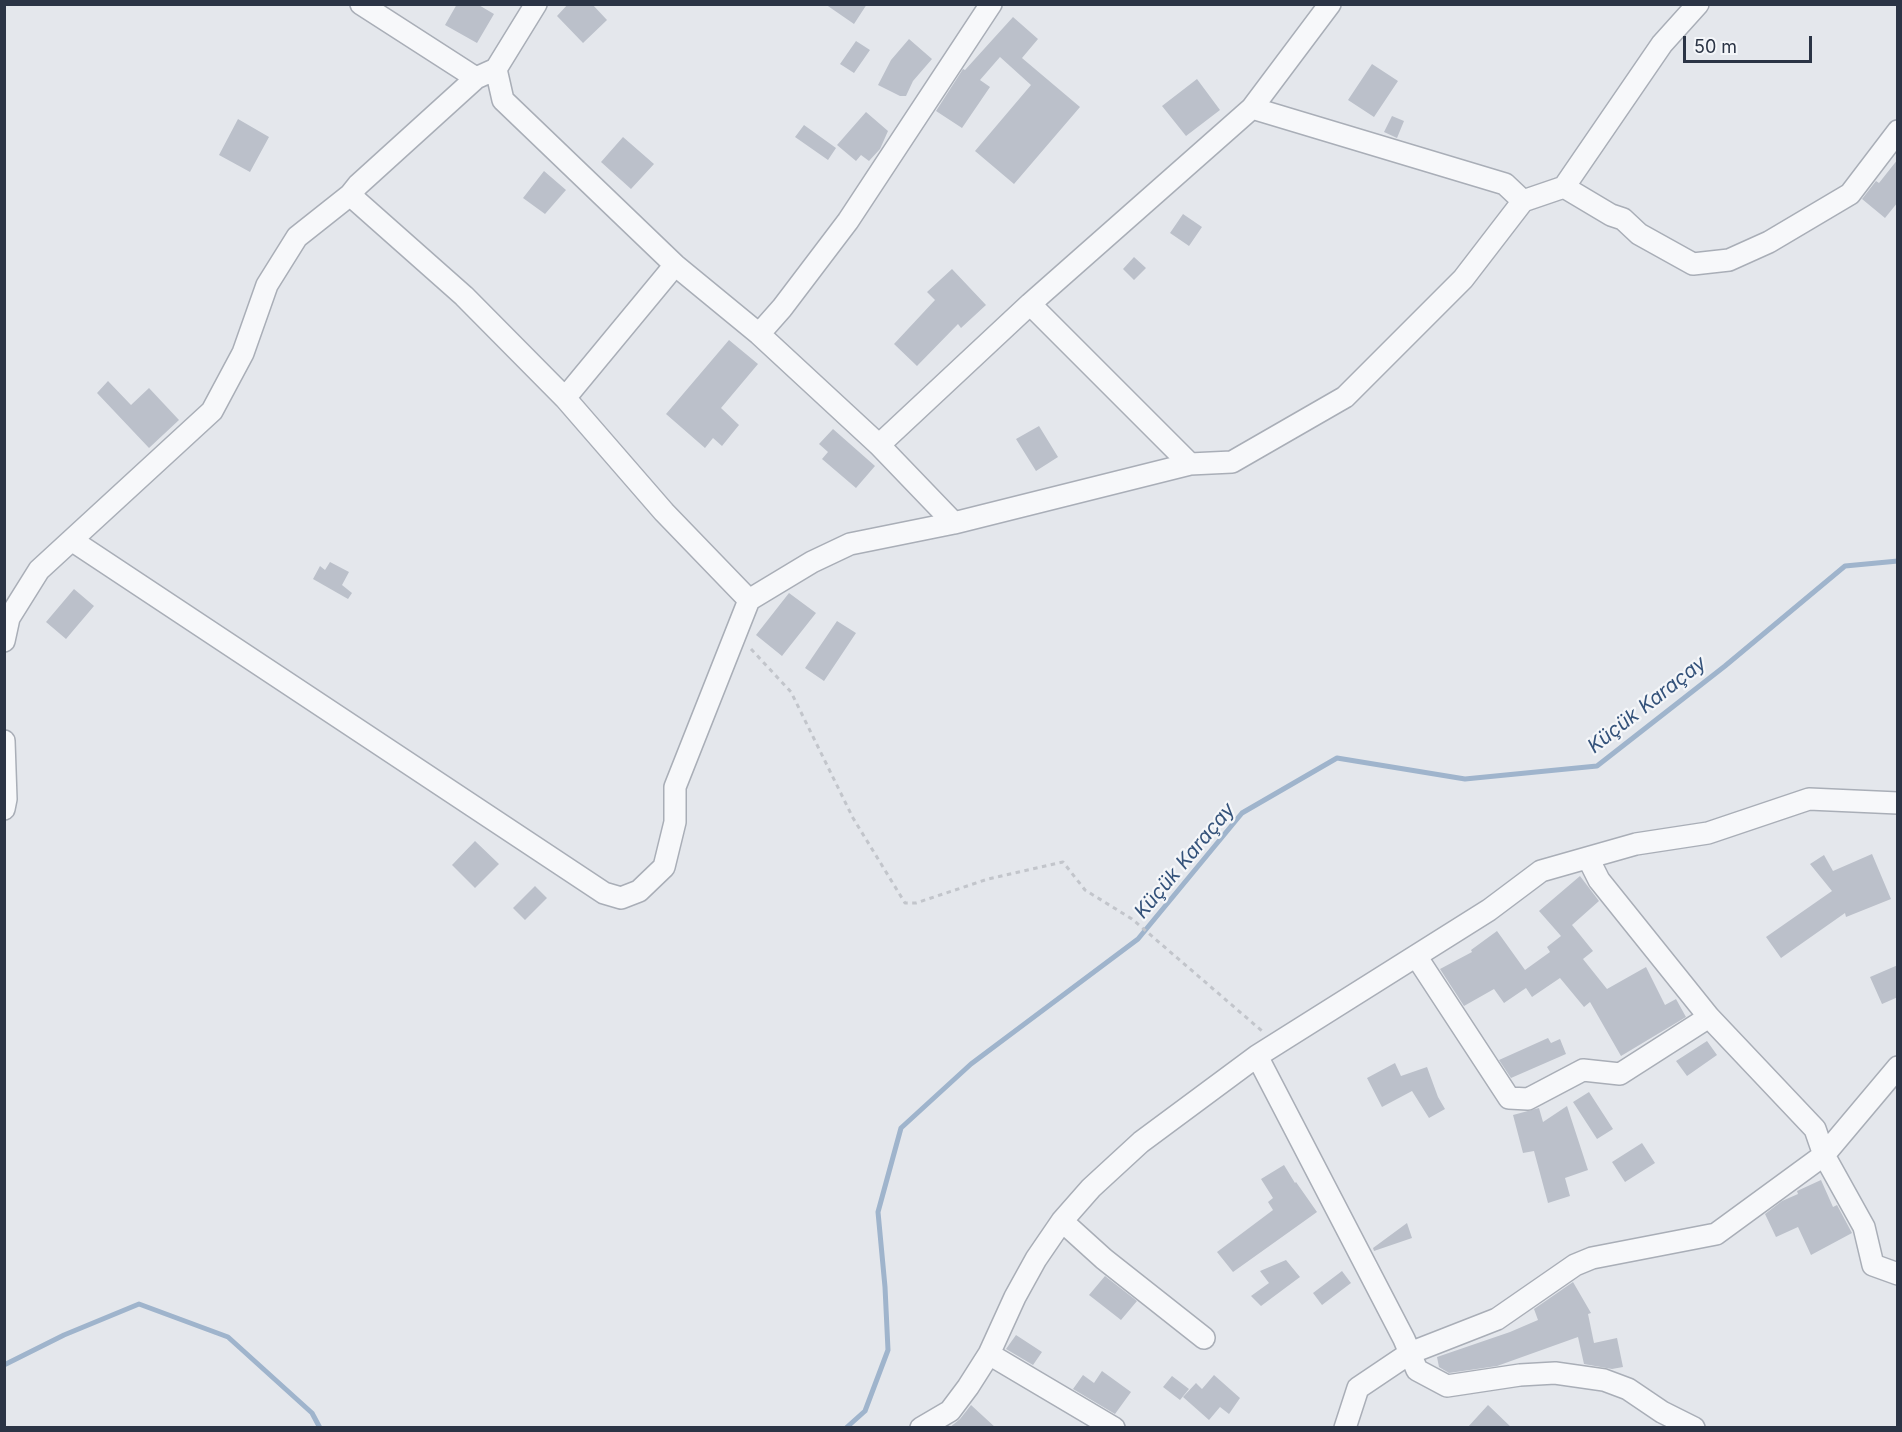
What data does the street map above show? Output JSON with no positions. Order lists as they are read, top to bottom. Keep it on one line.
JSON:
{"water":["Küçük Karaçay"],"scale_bar":"50 m"}
